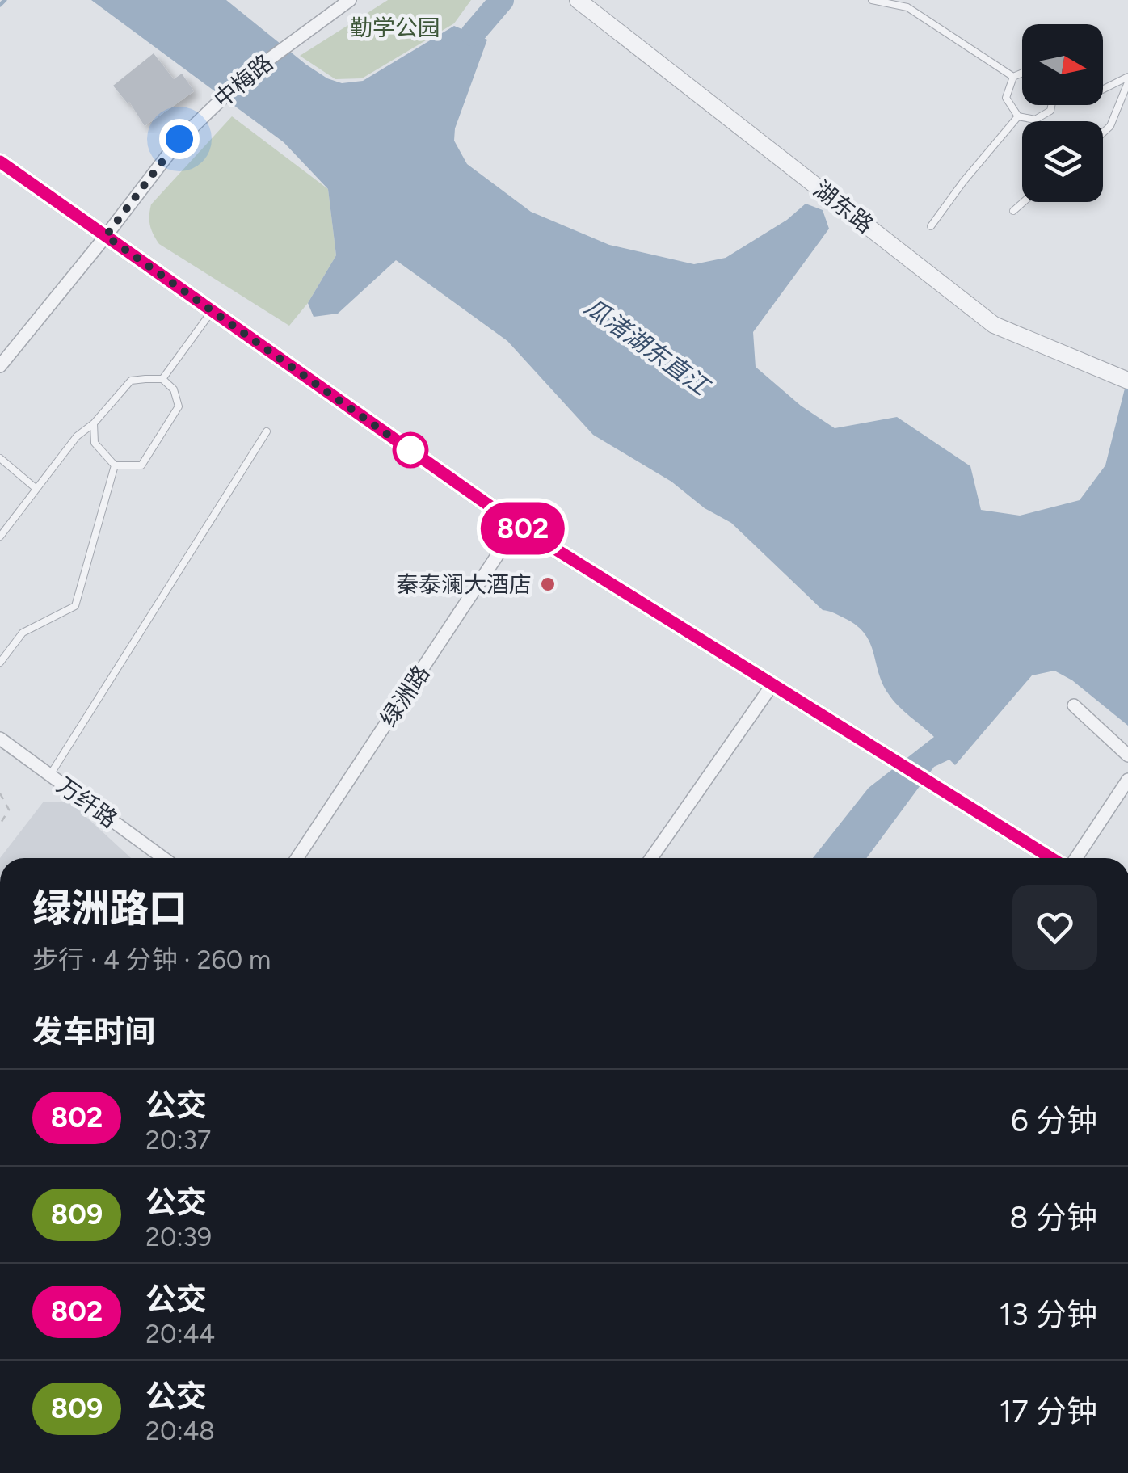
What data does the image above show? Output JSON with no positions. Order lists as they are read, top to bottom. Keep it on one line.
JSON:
{"streets":{"street":["中梅路","湖东路","绿洲路","万纤路"]},"water":["瓜渚湖东直江"],"parks":["勤学公园"],"places":["秦泰澜大酒店"],"lines":["bus line 802"],"north":"right","page":{"on_map":"802","heading":[["绿洲路口","步行 · 4 分钟 · 260 m"],"发车时间"],"list":[{"mark":"802","name":"公交","note":"20:37","value":"6 分钟"},{"mark":"809","name":"公交","note":"20:39","value":"8 分钟"},{"mark":"802","name":"公交","note":"20:44","value":"13 分钟"},{"mark":"809","name":"公交","note":"20:48","value":"17 分钟"}]}}
